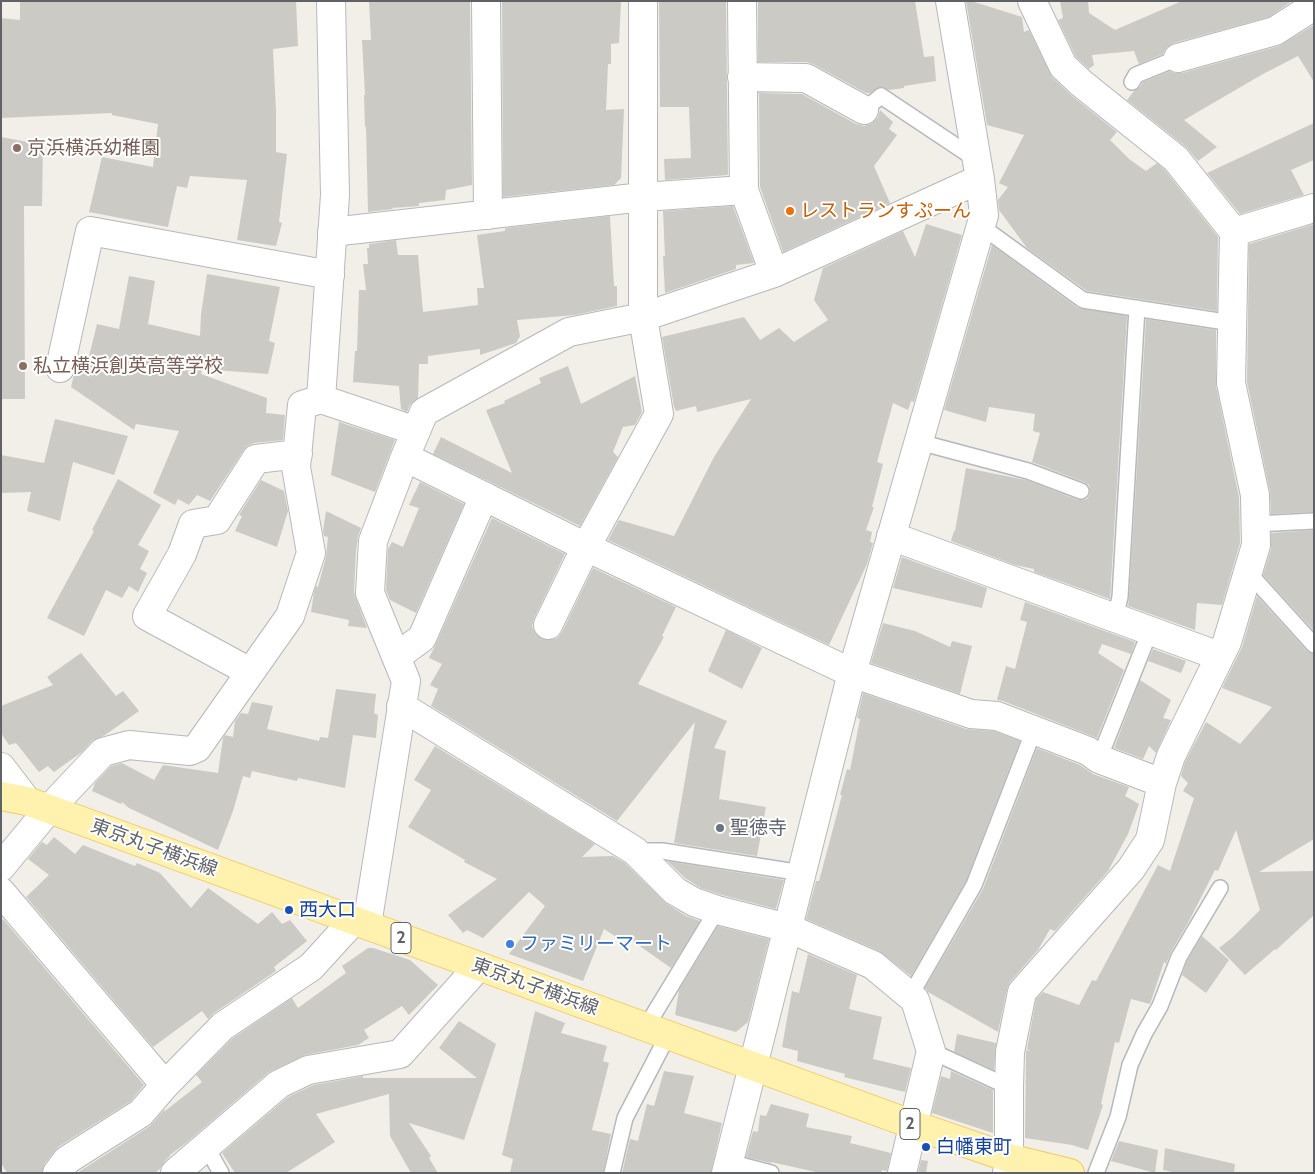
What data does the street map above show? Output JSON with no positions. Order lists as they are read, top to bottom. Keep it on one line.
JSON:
{"streets":{"main road":["東京丸子横浜線","2"]},"places":["京浜横浜幼稚園","レストランすぷーん","私立横浜創英高等学校","聖徳寺","西大口","ファミリーマート","白幡東町"]}
